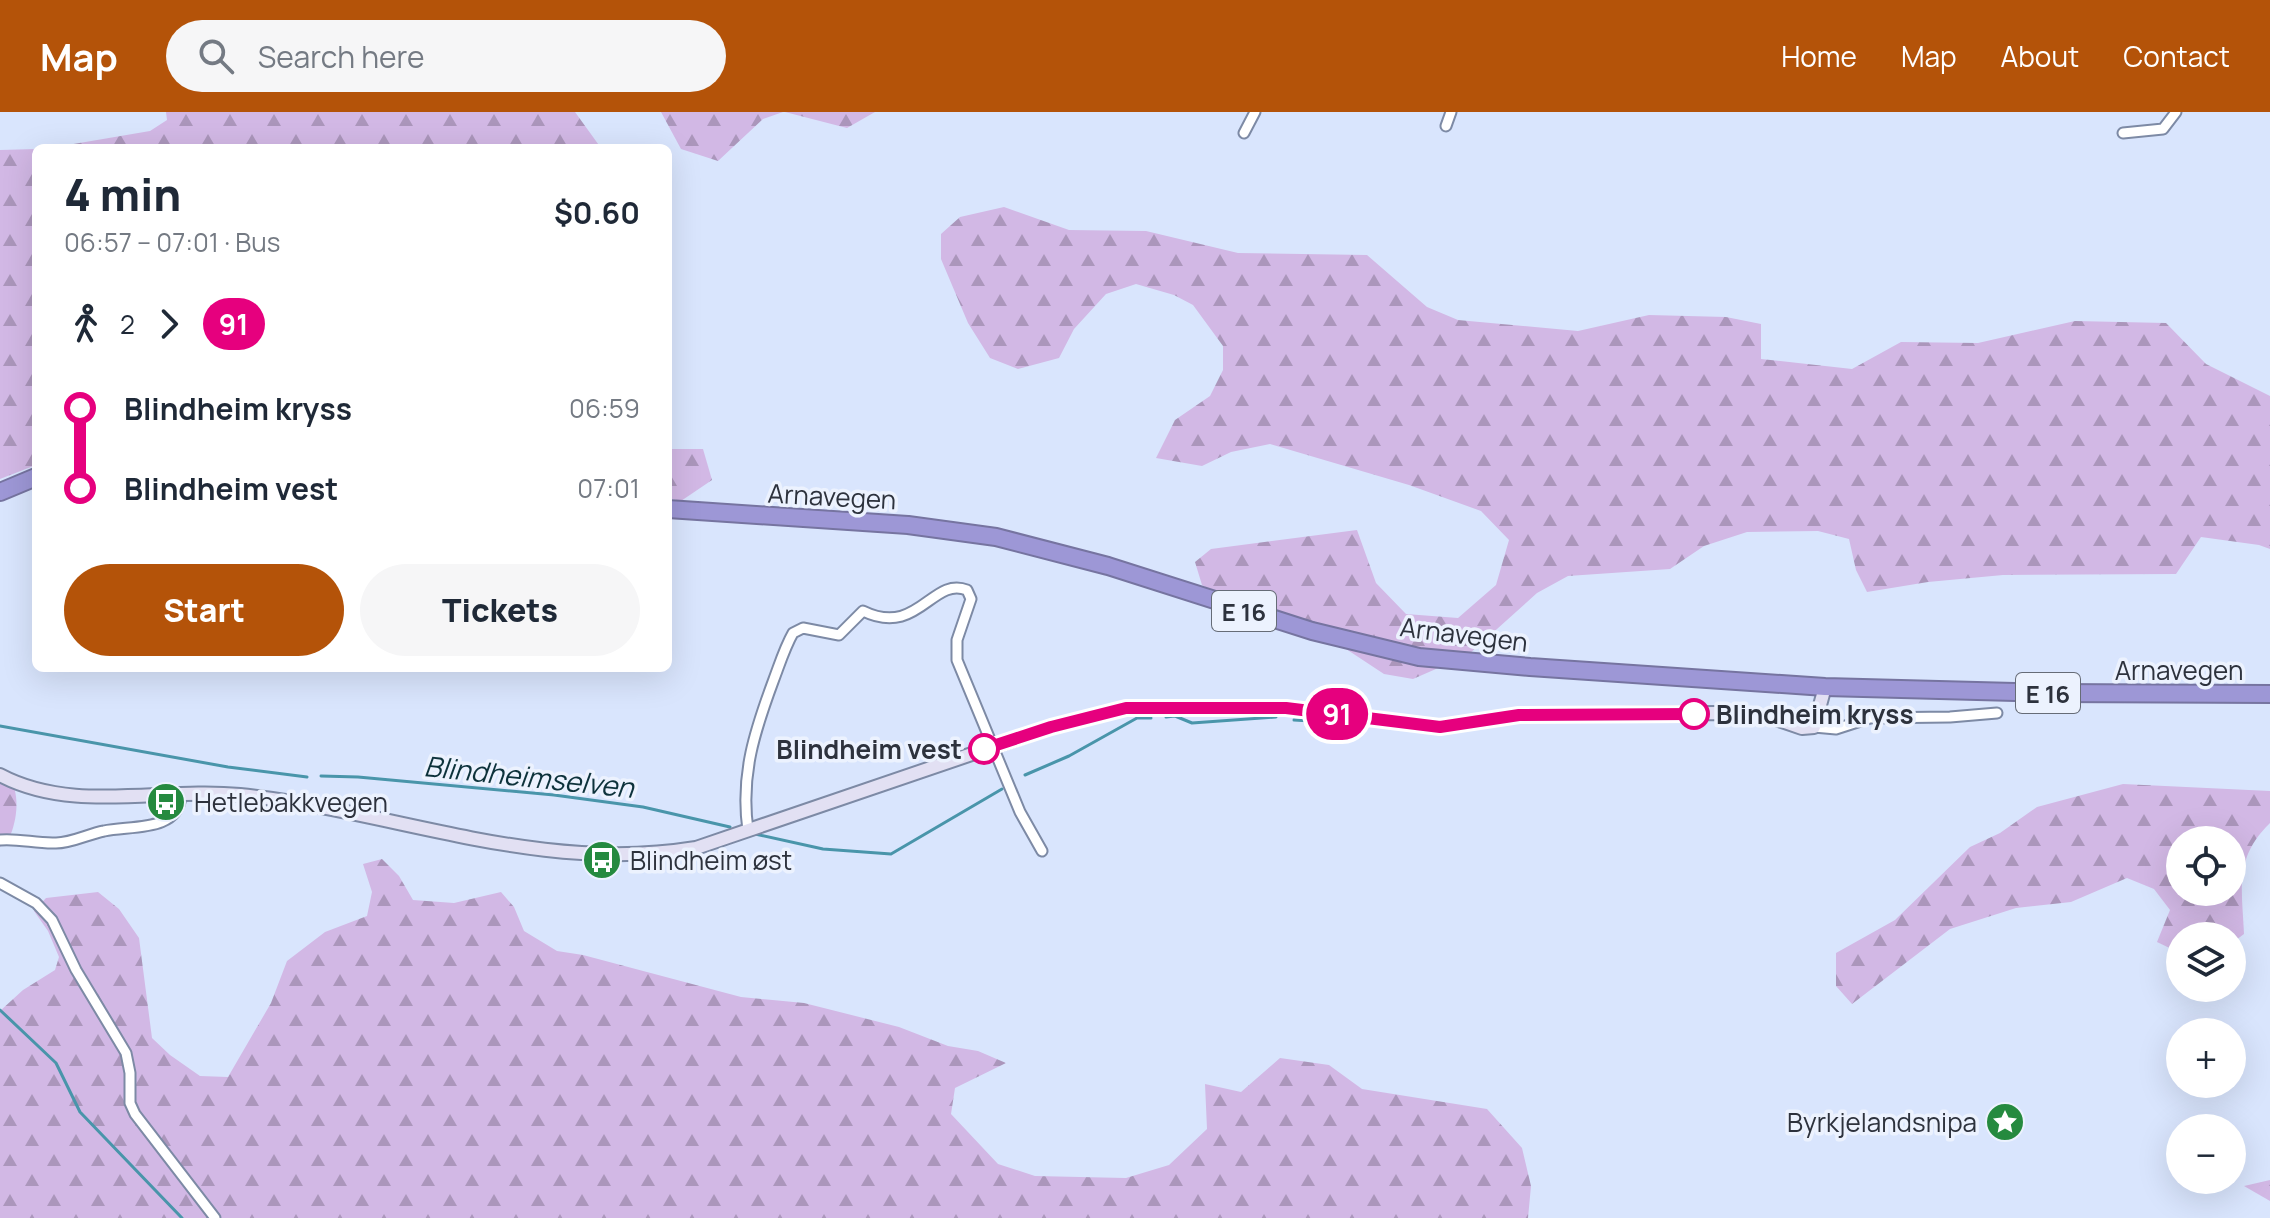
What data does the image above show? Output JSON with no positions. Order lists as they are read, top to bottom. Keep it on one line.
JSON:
{"streets":{"highway":["Arnavegen","E 16"]},"water":["Blindheimselven"],"places":{"other":["Blindheim kryss","Blindheim vest"],"bus stop":["Hetlebakkvegen","Blindheim øst"],"place":["Byrkjelandsnipa"]},"lines":["bus line 91"],"page":{"header":"Map","search":"Search here","nav":["Home","Map","About","Contact"],"on_map":"91","heading":["4 min","06:57 – 07:01 · Bus","$0.60"],"legs":["2","91"],"list":[{"name":"Blindheim kryss","value":"06:59"},{"name":"Blindheim vest","value":"07:01"}],"buttons":["Start","Tickets"],"map_buttons":["+","−"]}}
